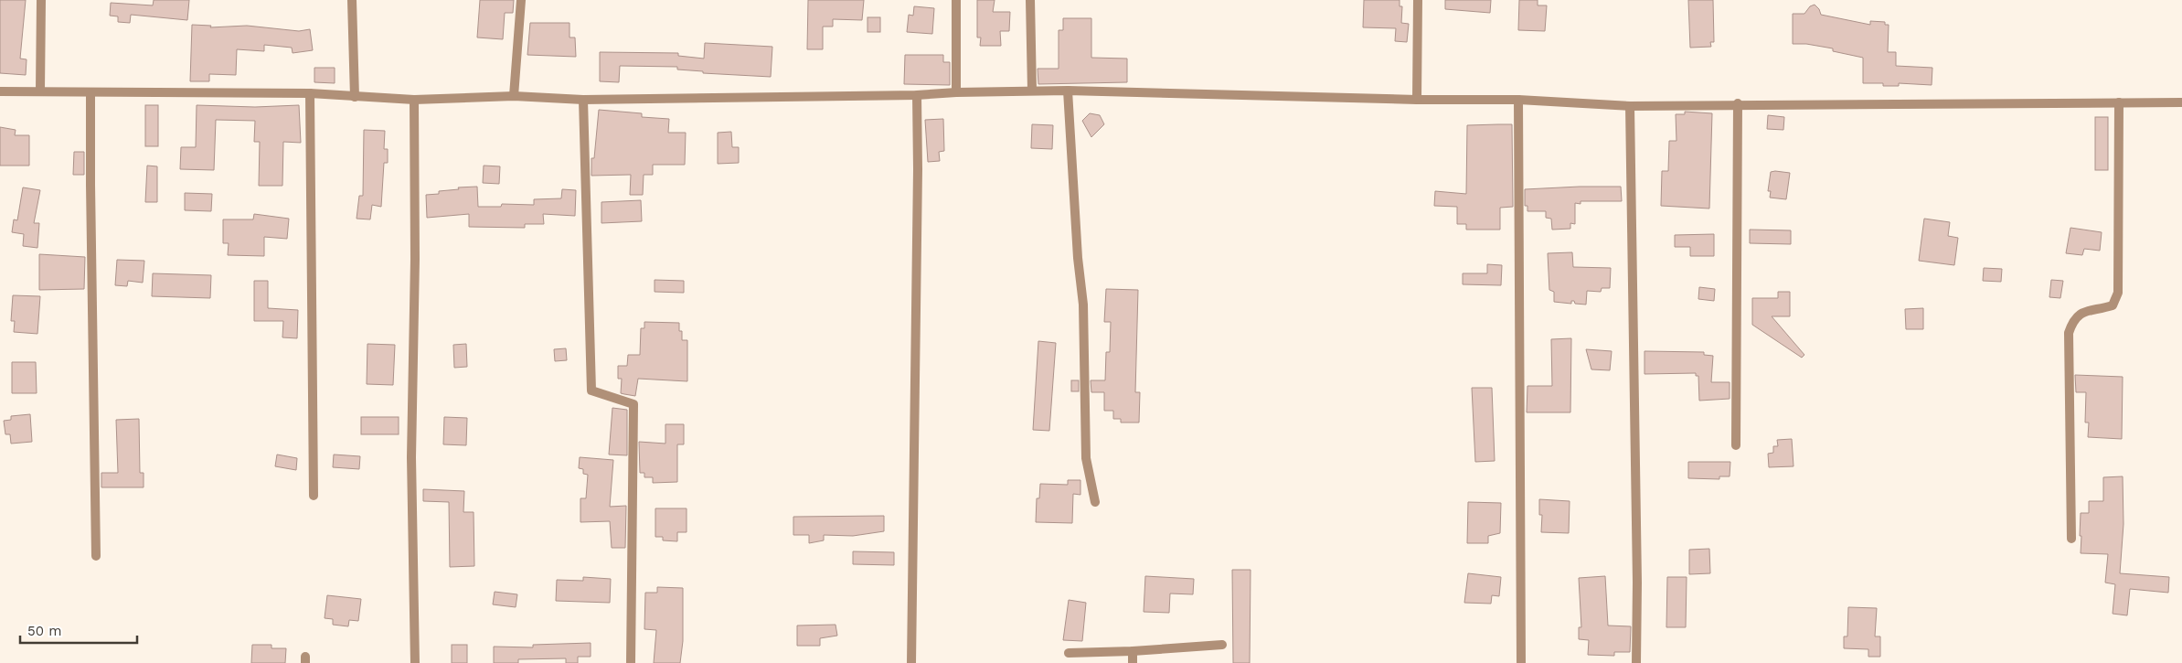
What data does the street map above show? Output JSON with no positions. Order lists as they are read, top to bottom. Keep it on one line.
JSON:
{"scale_bar":"50 m"}
